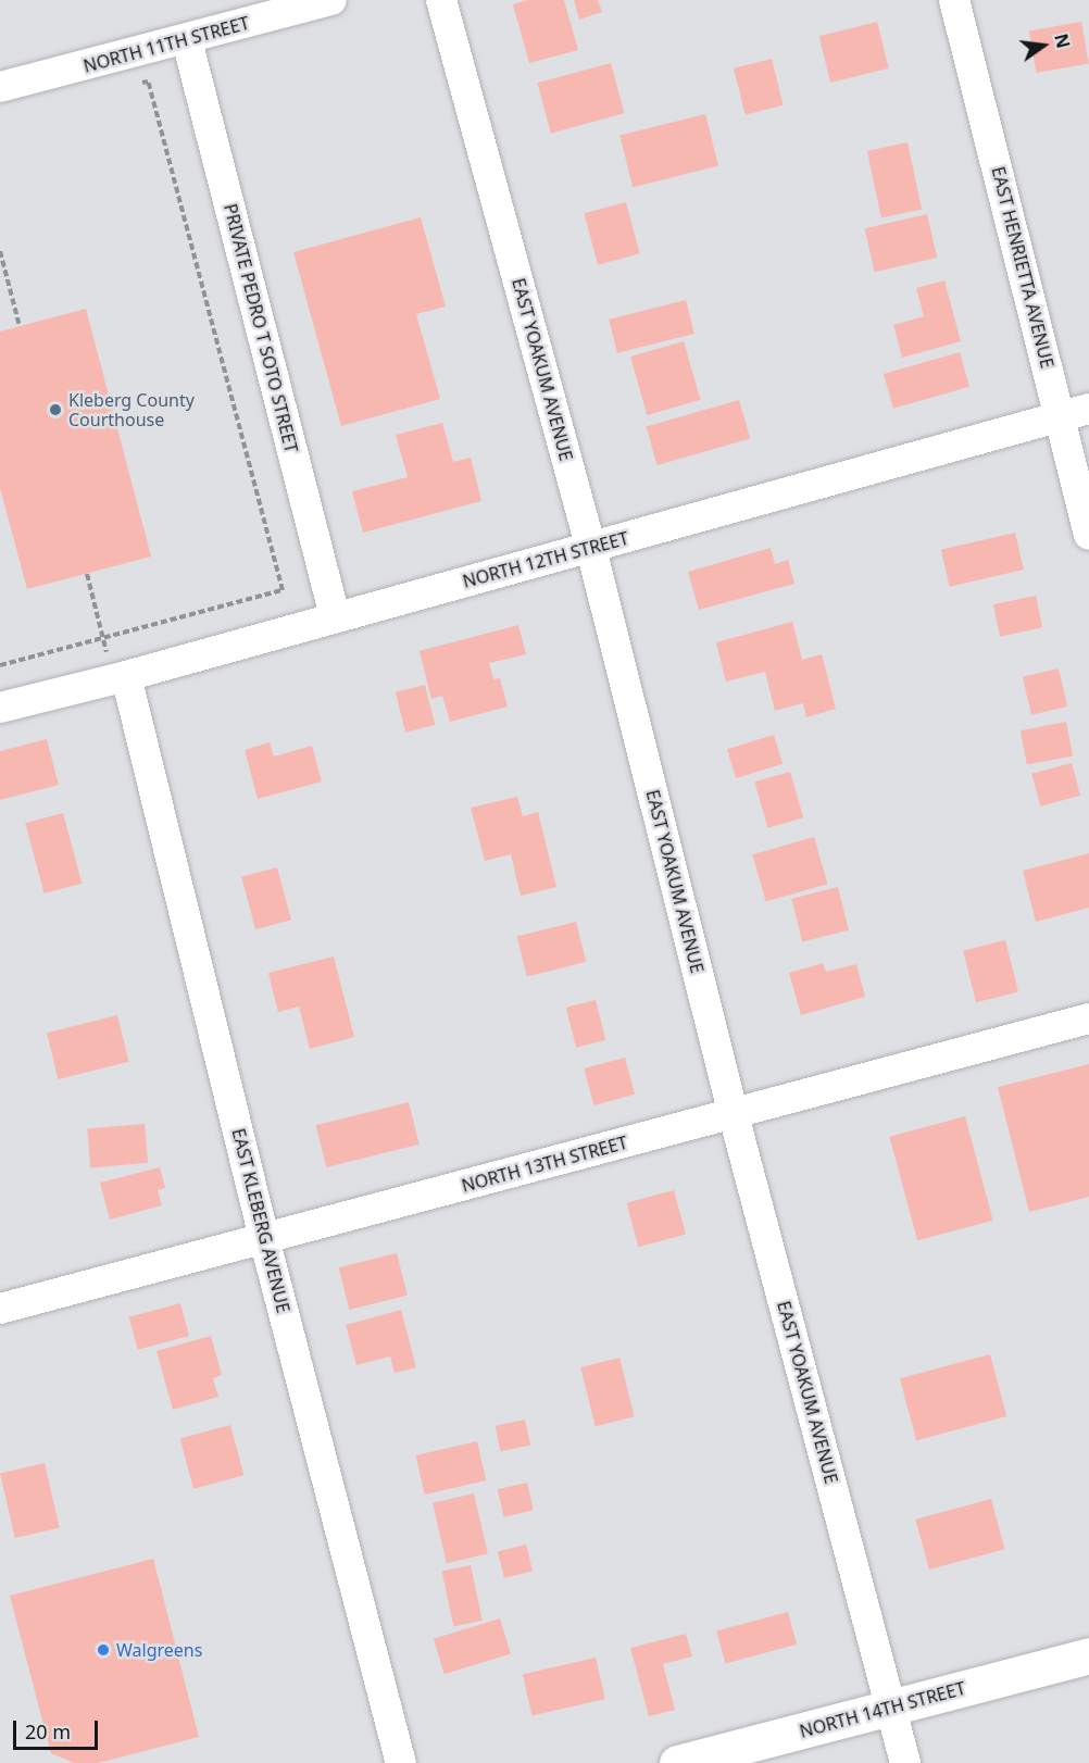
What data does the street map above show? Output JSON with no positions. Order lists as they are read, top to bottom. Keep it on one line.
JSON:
{"streets":{"main road":["NORTH 14TH STREET"],"street":["NORTH 11TH STREET","EAST HENRIETTA AVENUE","PRIVATE PEDRO T SOTO STREET","EAST YOAKUM AVENUE","NORTH 12TH STREET","NORTH 13TH STREET","EAST KLEBERG AVENUE"]},"crossings":[["NORTH 11TH STREET","PRIVATE PEDRO T SOTO STREET"],["EAST HENRIETTA AVENUE","NORTH 12TH STREET"],["PRIVATE PEDRO T SOTO STREET","NORTH 12TH STREET"],["EAST YOAKUM AVENUE","NORTH 12TH STREET"],["EAST YOAKUM AVENUE","NORTH 13TH STREET"],["EAST YOAKUM AVENUE","NORTH 14TH STREET"],["NORTH 12TH STREET","EAST KLEBERG AVENUE"],["NORTH 13TH STREET","EAST KLEBERG AVENUE"]],"places":["Kleberg County Courthouse","Walgreens"],"scale_bar":"20 m","north":"right"}
